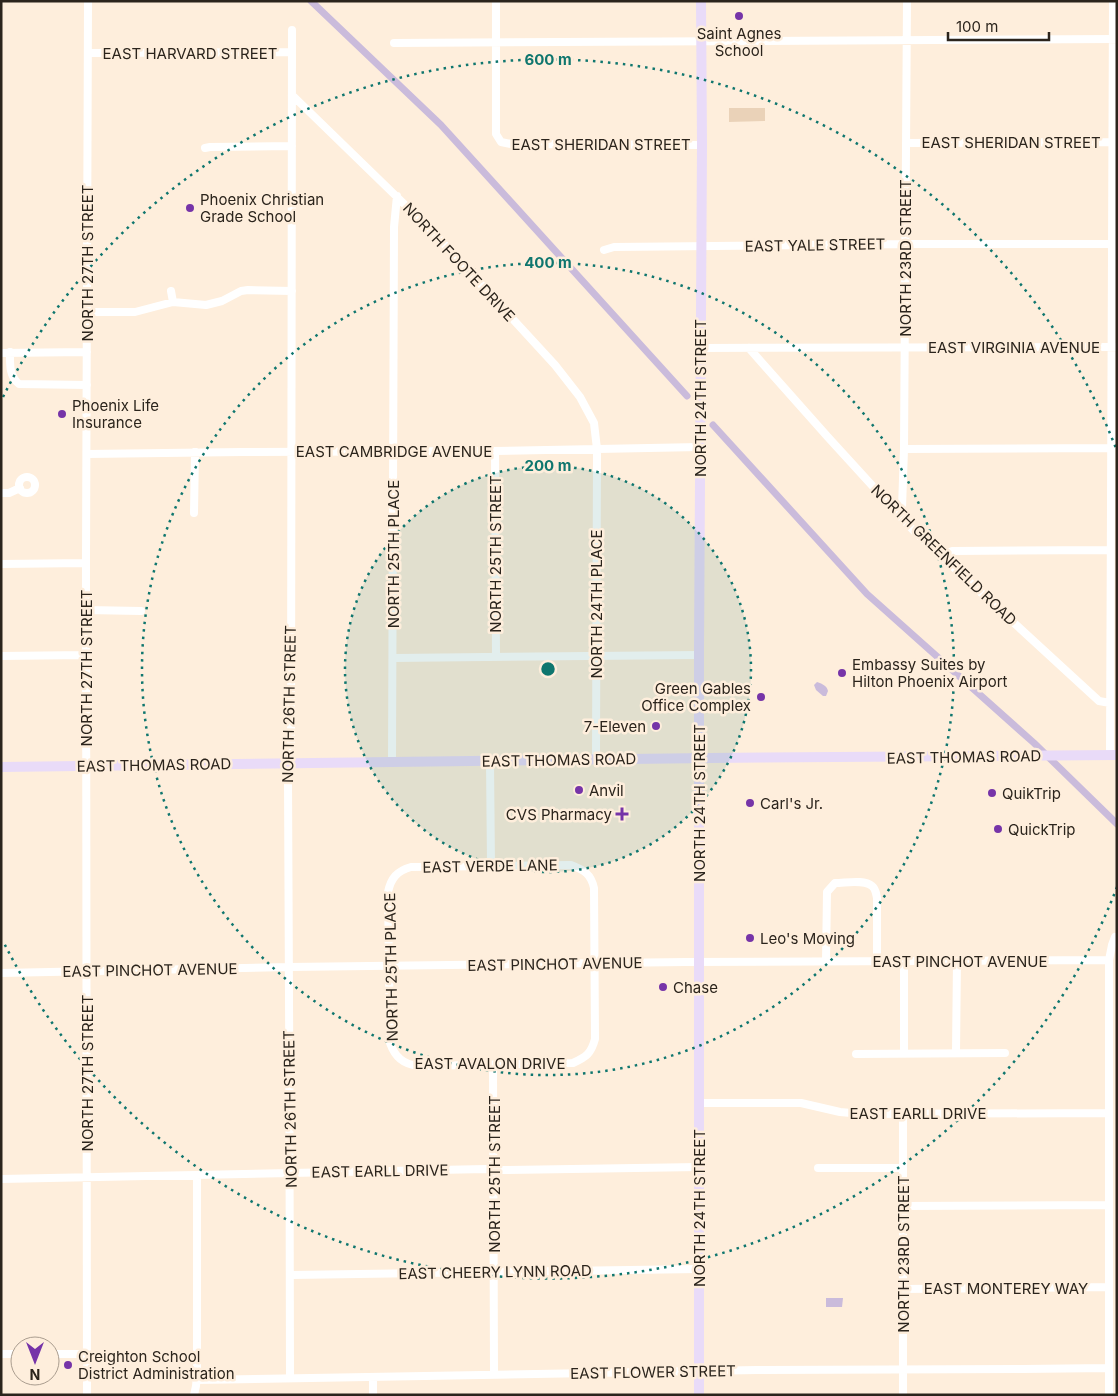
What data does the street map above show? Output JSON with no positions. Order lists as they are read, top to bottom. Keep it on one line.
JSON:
{"streets":{"main road":["NORTH 24TH STREET","EAST THOMAS ROAD"],"street":["EAST HARVARD STREET","EAST SHERIDAN STREET","EAST YALE STREET","NORTH 23RD STREET","NORTH FOOTE DRIVE","NORTH 27TH STREET","EAST VIRGINIA AVENUE","EAST CAMBRIDGE AVENUE","NORTH 25TH PLACE","NORTH 25TH STREET","NORTH GREENFIELD ROAD","NORTH 24TH PLACE","NORTH 26TH STREET","EAST VERDE LANE","EAST PINCHOT AVENUE","EAST AVALON DRIVE","EAST EARLL DRIVE","EAST CHEERY LYNN ROAD","EAST MONTEREY WAY","EAST FLOWER STREET"]},"crossings":[["EAST HARVARD STREET","NORTH 27TH STREET"],["EAST HARVARD STREET","NORTH 26TH STREET"],["EAST SHERIDAN STREET","NORTH 23RD STREET"],["EAST SHERIDAN STREET","NORTH 24TH STREET"],["EAST YALE STREET","NORTH 23RD STREET"],["EAST YALE STREET","NORTH 24TH STREET"],["NORTH 23RD STREET","EAST VIRGINIA AVENUE"],["NORTH 23RD STREET","NORTH GREENFIELD ROAD"],["NORTH 23RD STREET","EAST EARLL DRIVE"],["NORTH 23RD STREET","EAST MONTEREY WAY"],["NORTH 23RD STREET","EAST FLOWER STREET"],["NORTH FOOTE DRIVE","EAST CAMBRIDGE AVENUE"],["NORTH FOOTE DRIVE","NORTH 25TH PLACE"],["NORTH FOOTE DRIVE","NORTH 24TH PLACE"],["NORTH FOOTE DRIVE","NORTH 26TH STREET"],["NORTH 27TH STREET","EAST CAMBRIDGE AVENUE"],["NORTH 27TH STREET","EAST THOMAS ROAD"],["NORTH 27TH STREET","EAST PINCHOT AVENUE"],["NORTH 27TH STREET","EAST EARLL DRIVE"],["EAST VIRGINIA AVENUE","NORTH 24TH STREET"],["EAST VIRGINIA AVENUE","NORTH GREENFIELD ROAD"],["NORTH 24TH STREET","EAST CAMBRIDGE AVENUE"],["NORTH 24TH STREET","EAST THOMAS ROAD"],["NORTH 24TH STREET","EAST PINCHOT AVENUE"],["NORTH 24TH STREET","EAST EARLL DRIVE"],["NORTH 24TH STREET","EAST CHEERY LYNN ROAD"],["NORTH 24TH STREET","EAST FLOWER STREET"],["EAST CAMBRIDGE AVENUE","NORTH 25TH PLACE"],["EAST CAMBRIDGE AVENUE","NORTH 25TH STREET"],["EAST CAMBRIDGE AVENUE","NORTH 24TH PLACE"],["EAST CAMBRIDGE AVENUE","NORTH 26TH STREET"],["NORTH 25TH PLACE","EAST THOMAS ROAD"],["NORTH 25TH PLACE","EAST VERDE LANE"],["NORTH 25TH PLACE","EAST PINCHOT AVENUE"],["NORTH 25TH PLACE","EAST AVALON DRIVE"],["NORTH 25TH STREET","EAST AVALON DRIVE"],["NORTH 25TH STREET","EAST EARLL DRIVE"],["NORTH 25TH STREET","EAST CHEERY LYNN ROAD"],["NORTH 25TH STREET","EAST FLOWER STREET"],["NORTH 24TH PLACE","EAST THOMAS ROAD"],["NORTH 26TH STREET","EAST THOMAS ROAD"],["NORTH 26TH STREET","EAST PINCHOT AVENUE"],["NORTH 26TH STREET","EAST EARLL DRIVE"],["NORTH 26TH STREET","EAST CHEERY LYNN ROAD"],["NORTH 26TH STREET","EAST FLOWER STREET"],["EAST VERDE LANE","EAST PINCHOT AVENUE"],["EAST VERDE LANE","EAST AVALON DRIVE"],["EAST PINCHOT AVENUE","EAST AVALON DRIVE"]],"places":{"other":["Saint Agnes School","Phoenix Christian Grade School","Phoenix Life Insurance","Embassy Suites by Hilton Phoenix Airport","Green Gables Office Complex","7-Eleven","Anvil","QuikTrip","Carl's Jr.","QuickTrip","Leo's Moving","Chase","Creighton School District Administration"],"health":["CVS Pharmacy"]},"scale_bar":"100 m","north":"bottom","rings":["600 m","400 m","200 m"]}
